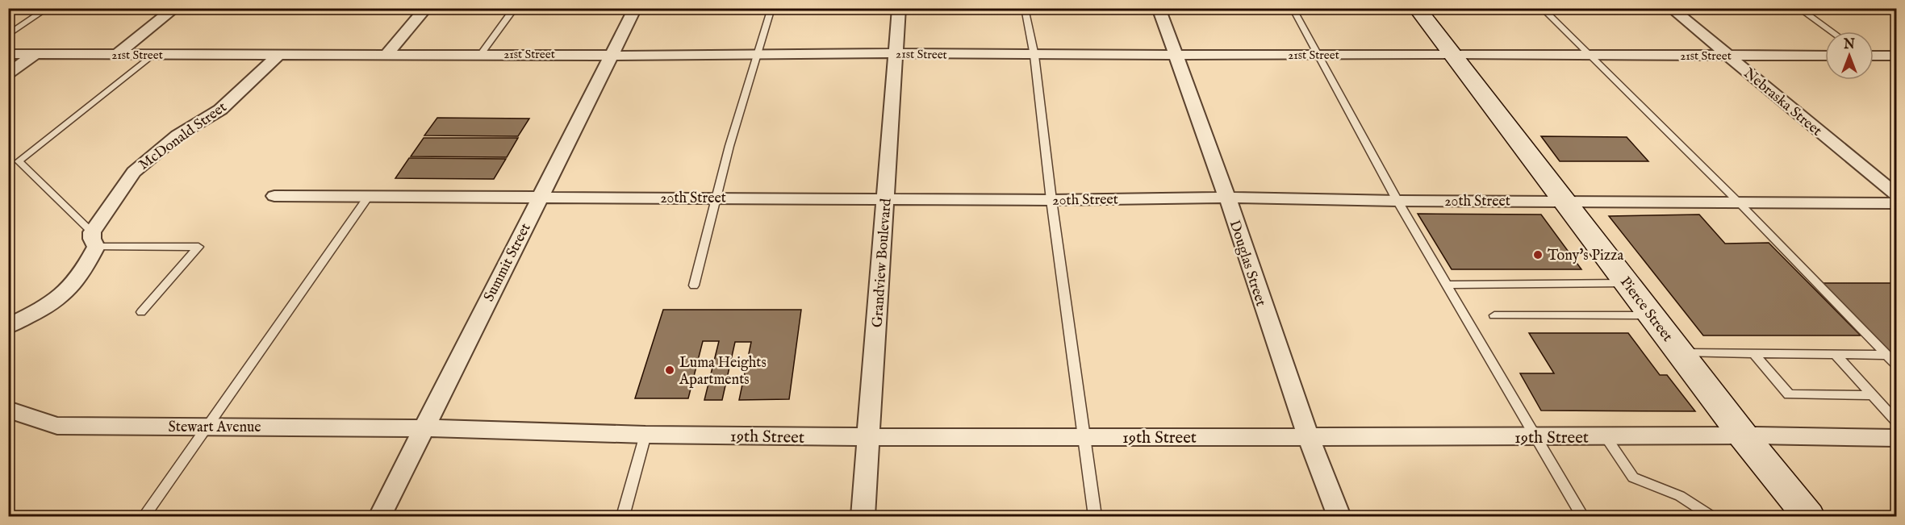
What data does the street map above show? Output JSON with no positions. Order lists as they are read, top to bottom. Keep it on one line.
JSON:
{"streets":{"main road":["Pierce Street"],"street":["21st Street","Nebraska Street","McDonald Street","20th Street","Summit Street","Grandview Boulevard","Douglas Street","Stewart Avenue","19th Street"]},"crossings":[["21st Street","Nebraska Street"],["21st Street","McDonald Street"],["21st Street","Summit Street"],["21st Street","Grandview Boulevard"],["21st Street","Douglas Street"],["21st Street","Pierce Street"],["20th Street","Summit Street"],["20th Street","Grandview Boulevard"],["20th Street","Douglas Street"],["20th Street","Pierce Street"],["Summit Street","Stewart Avenue"],["Summit Street","19th Street"],["Grandview Boulevard","19th Street"],["Douglas Street","19th Street"],["Pierce Street","19th Street"],["Stewart Avenue","19th Street"]],"places":["Tony's Pizza","Luma Heights Apartments"],"north":"top"}
